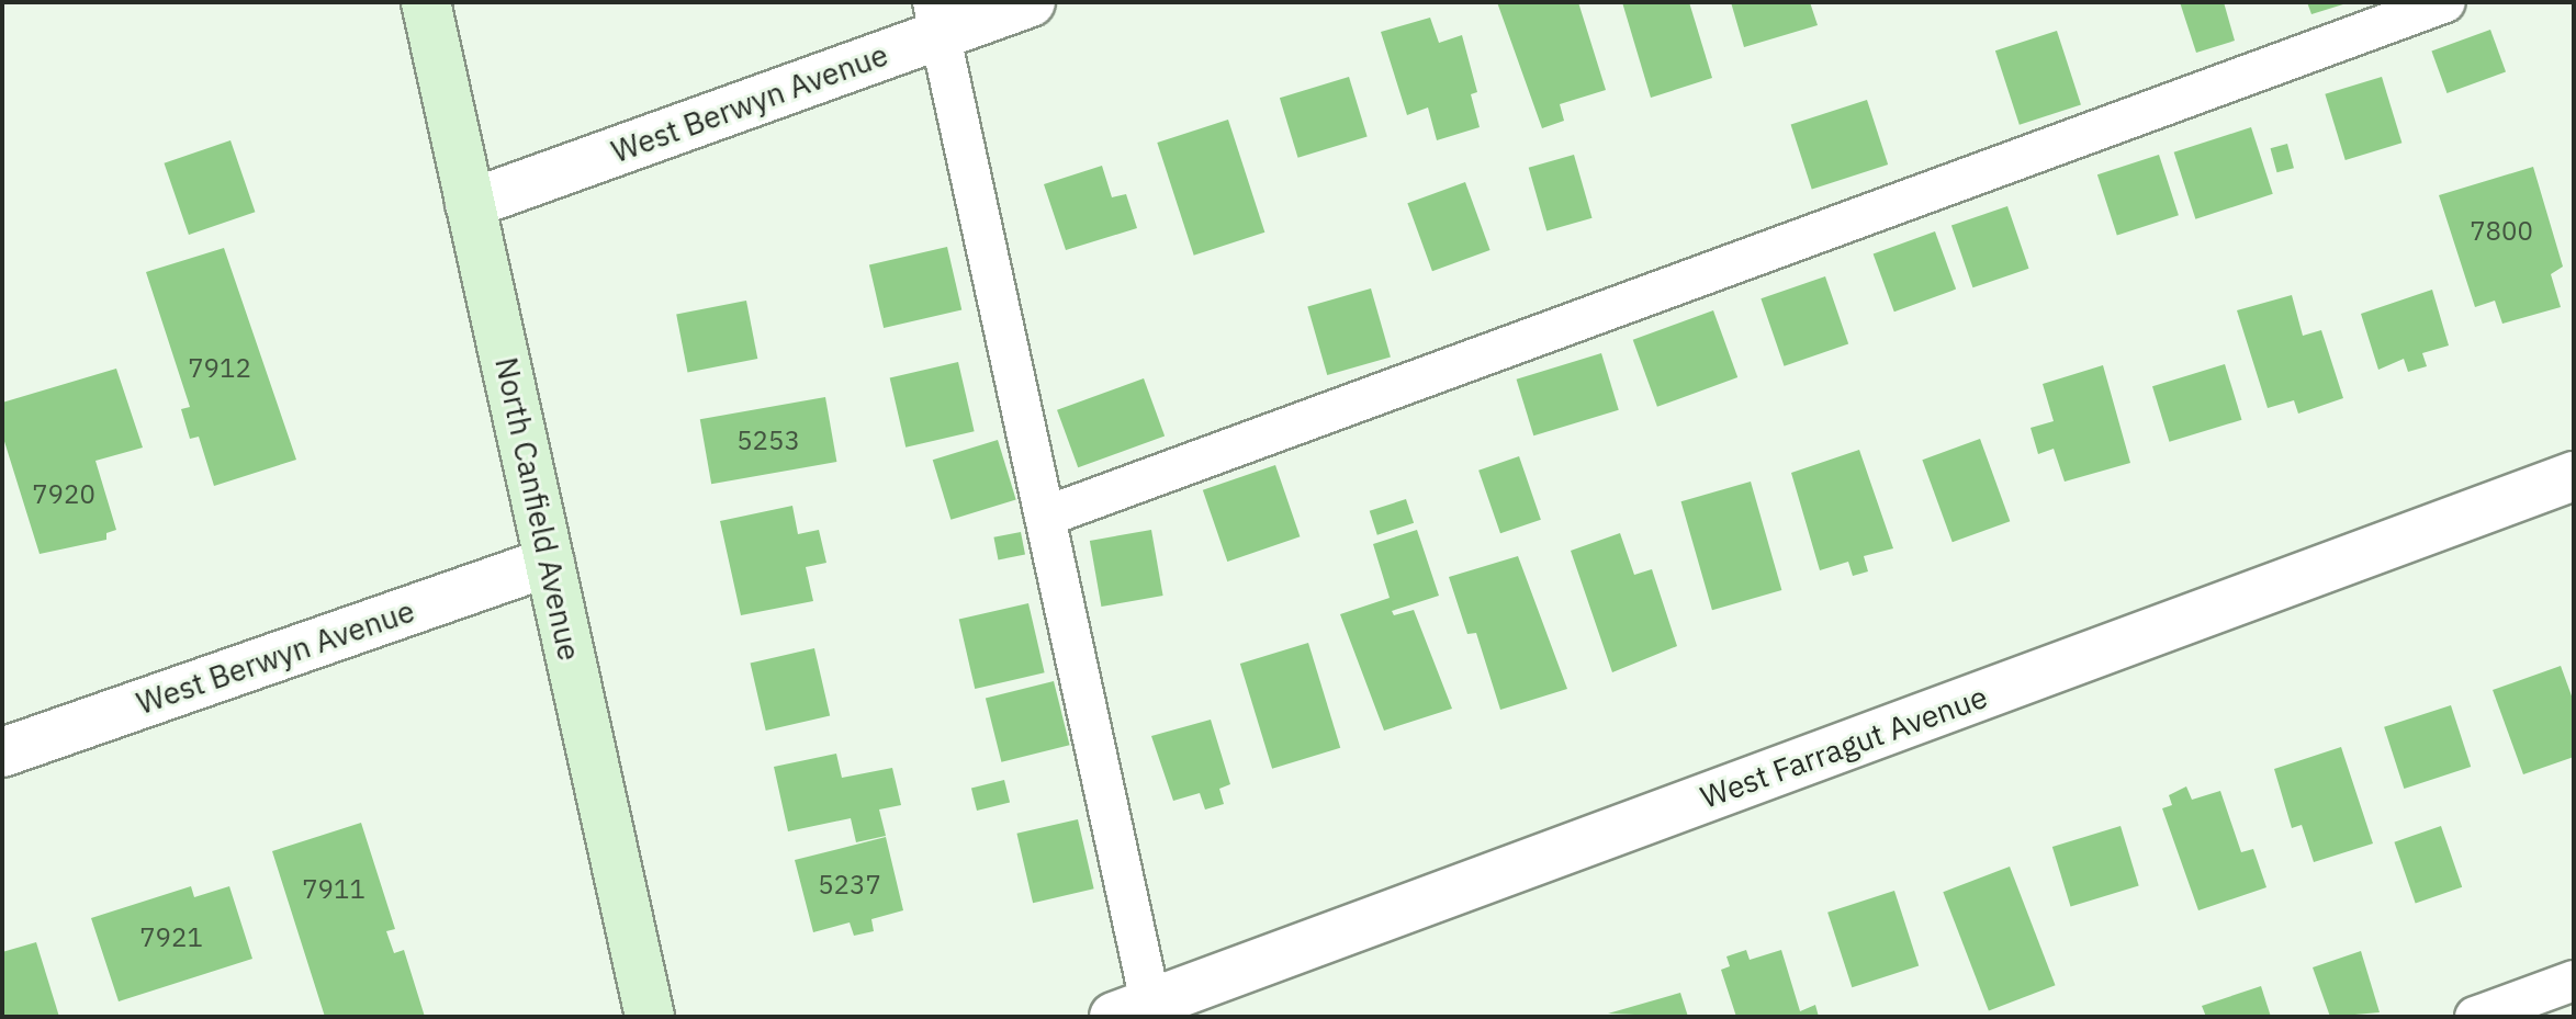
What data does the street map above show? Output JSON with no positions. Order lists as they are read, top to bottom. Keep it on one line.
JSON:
{"streets":{"street":["West Berwyn Avenue","North Canfield Avenue","West Farragut Avenue"]},"crossings":[["West Berwyn Avenue","North Canfield Avenue"]],"house_numbers":["7800","7912","5253","7920","5237","7911","7921"]}
